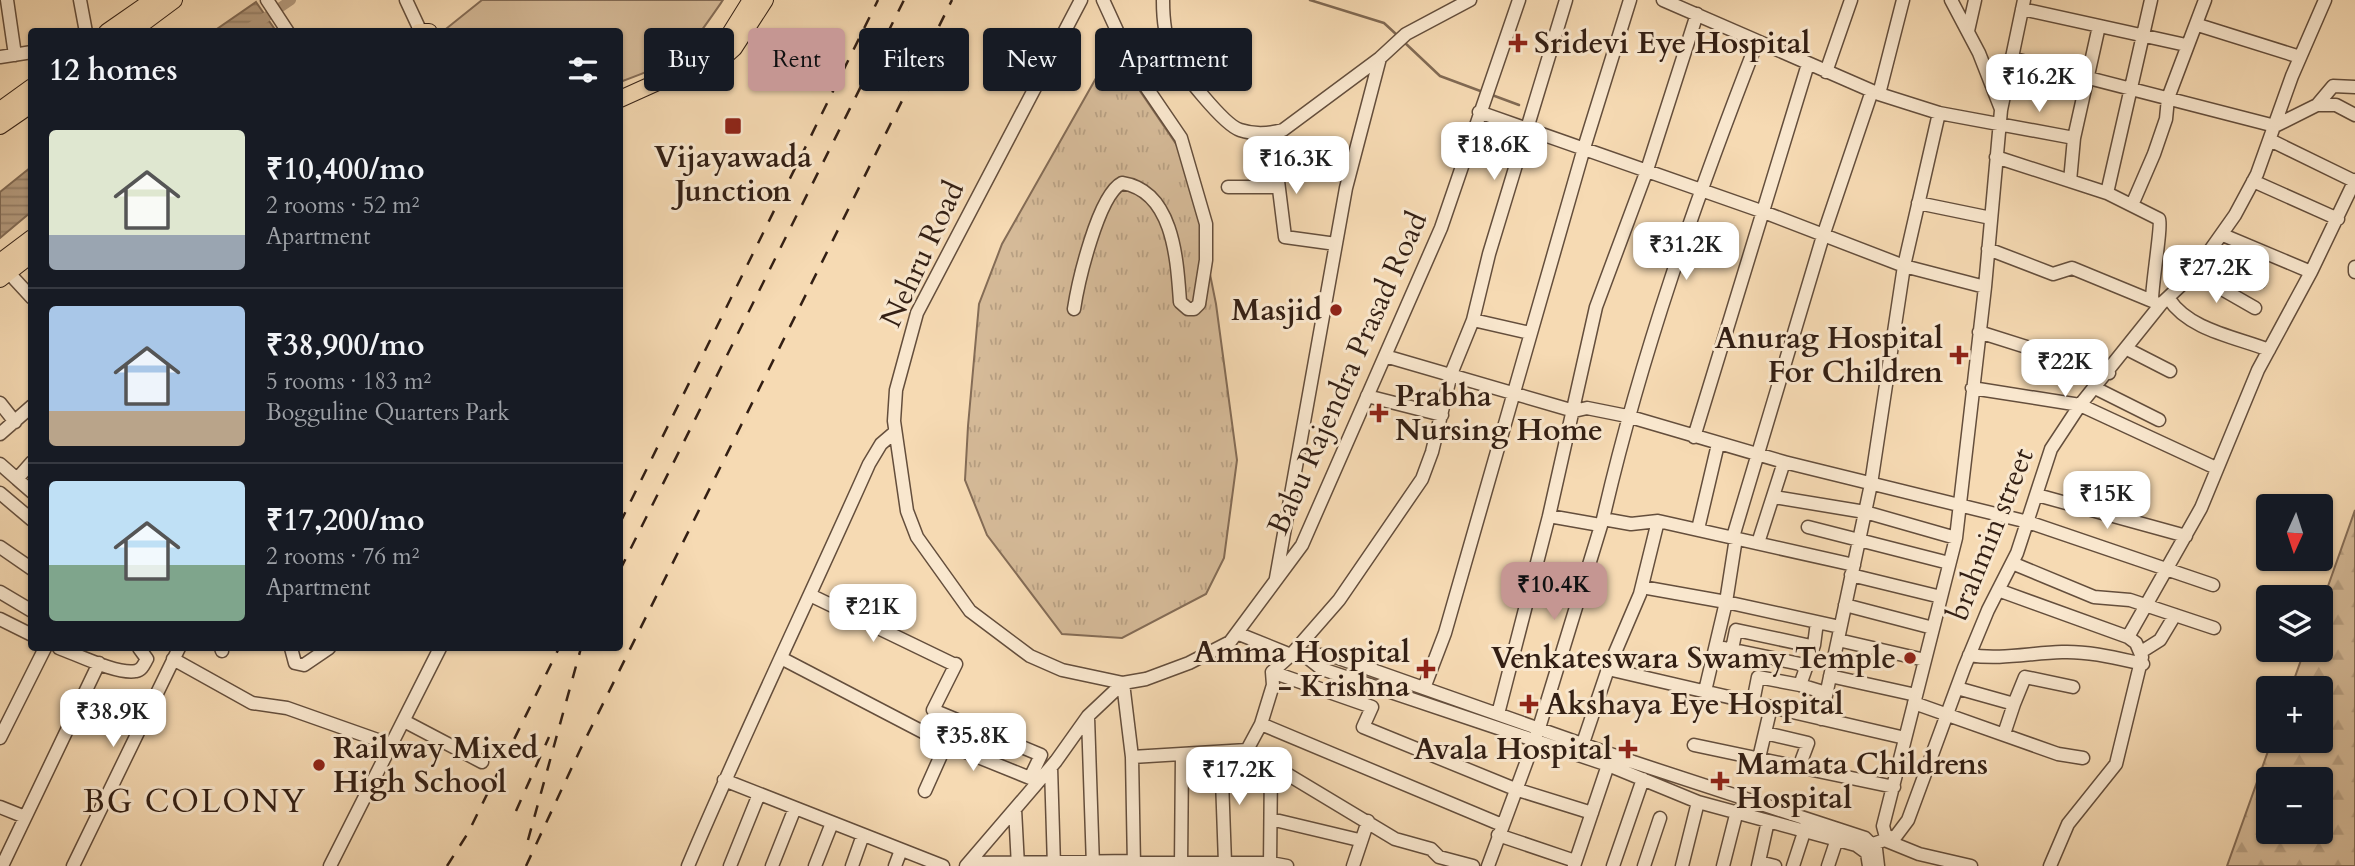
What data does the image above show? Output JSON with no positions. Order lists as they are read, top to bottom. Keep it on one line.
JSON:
{"streets":{"street":["Nehru Road","Babu Rajendra Prasad Road","brahmin street"]},"crossings":[["Nehru Road","Babu Rajendra Prasad Road"]],"districts":["BG COLONY"],"places":{"health":["Sridevi Eye Hospital","Anurag Hospital For Children","Prabha Nursing Home","Amma Hospital - Krishna","Akshaya Eye Hospital","Avala Hospital","Mamata Childrens Hospital"],"transit":["Vijayawada Junction"],"other":["Masjid","Venkateswara Swamy Temple","Railway Mixed High School"]},"north":"bottom","page":{"chip":["Buy","Rent","Filters","New","Apartment"],"heading":"12 homes","price":["₹16.2K","₹18.6K","₹16.3K","₹31.2K","₹27.2K","₹22K","₹15K","₹10.4K","₹21K","₹38.9K","₹35.8K","₹17.2K"],"list":[{"name":"₹10,400/mo","note":"2 rooms · 52 m² · Apartment"},{"name":"₹38,900/mo","note":"5 rooms · 183 m² · Bogguline Quarters Park"},{"name":"₹17,200/mo","note":"2 rooms · 76 m² · Apartment"}],"map_buttons":["+","−"]}}
